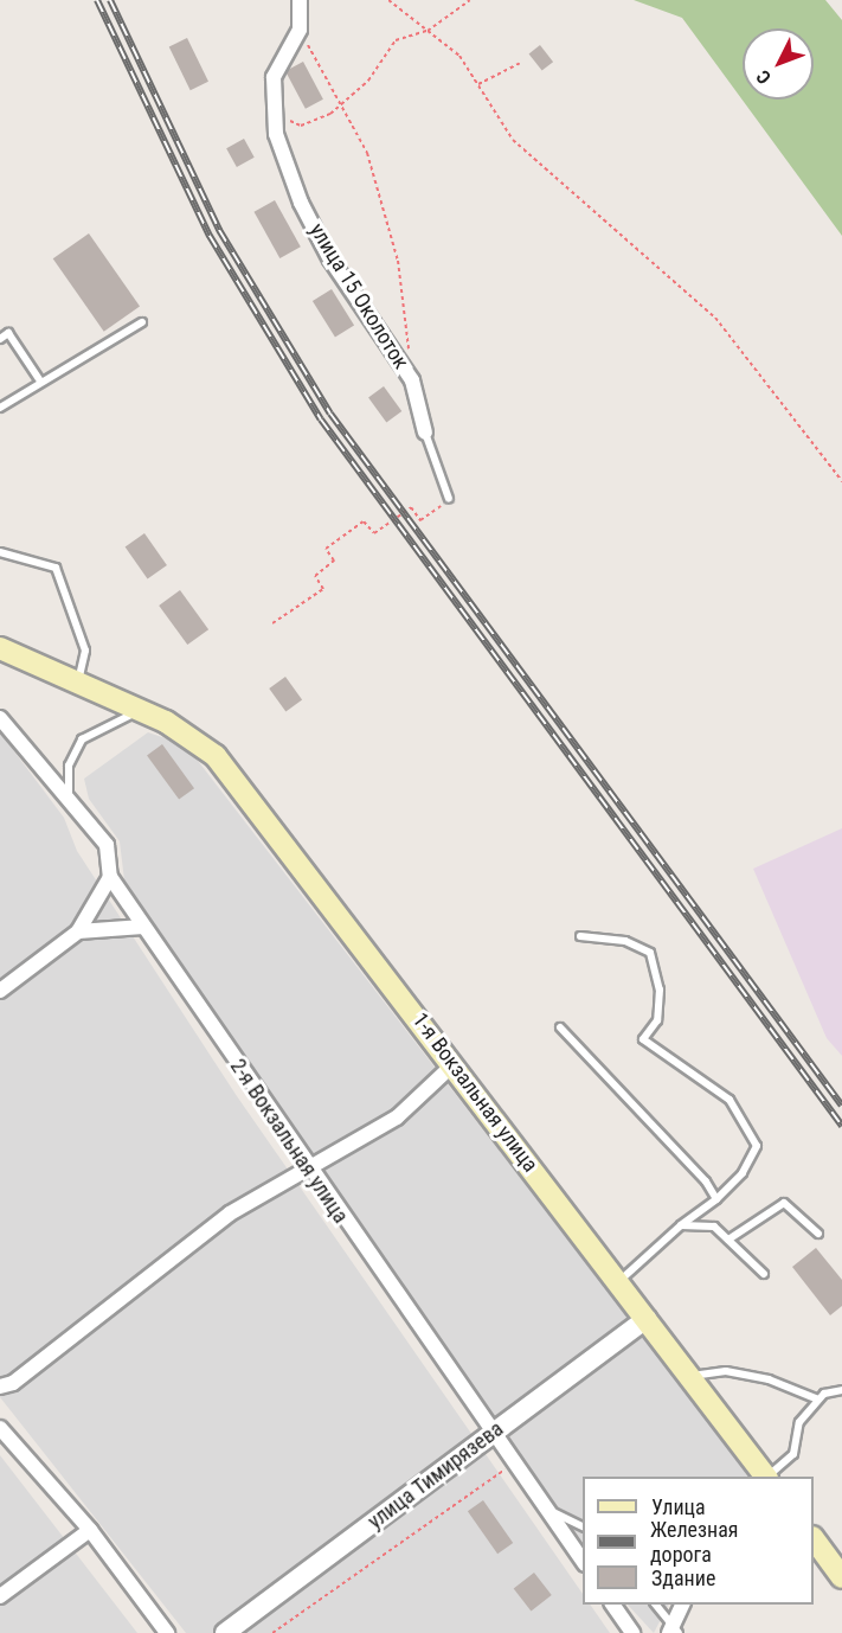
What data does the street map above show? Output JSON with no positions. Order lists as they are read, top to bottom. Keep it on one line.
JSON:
{"streets":{"main road":["1-я Вокзальная улица"],"street":["улица 15 Околоток","2-я Вокзальная улица","улица Тимирязева"]},"crossings":[["1-я Вокзальная улица","улица Тимирязева"],["2-я Вокзальная улица","улица Тимирязева"]],"legend":["Улица","Железная дорога","Здание"],"north":"bottom left"}
